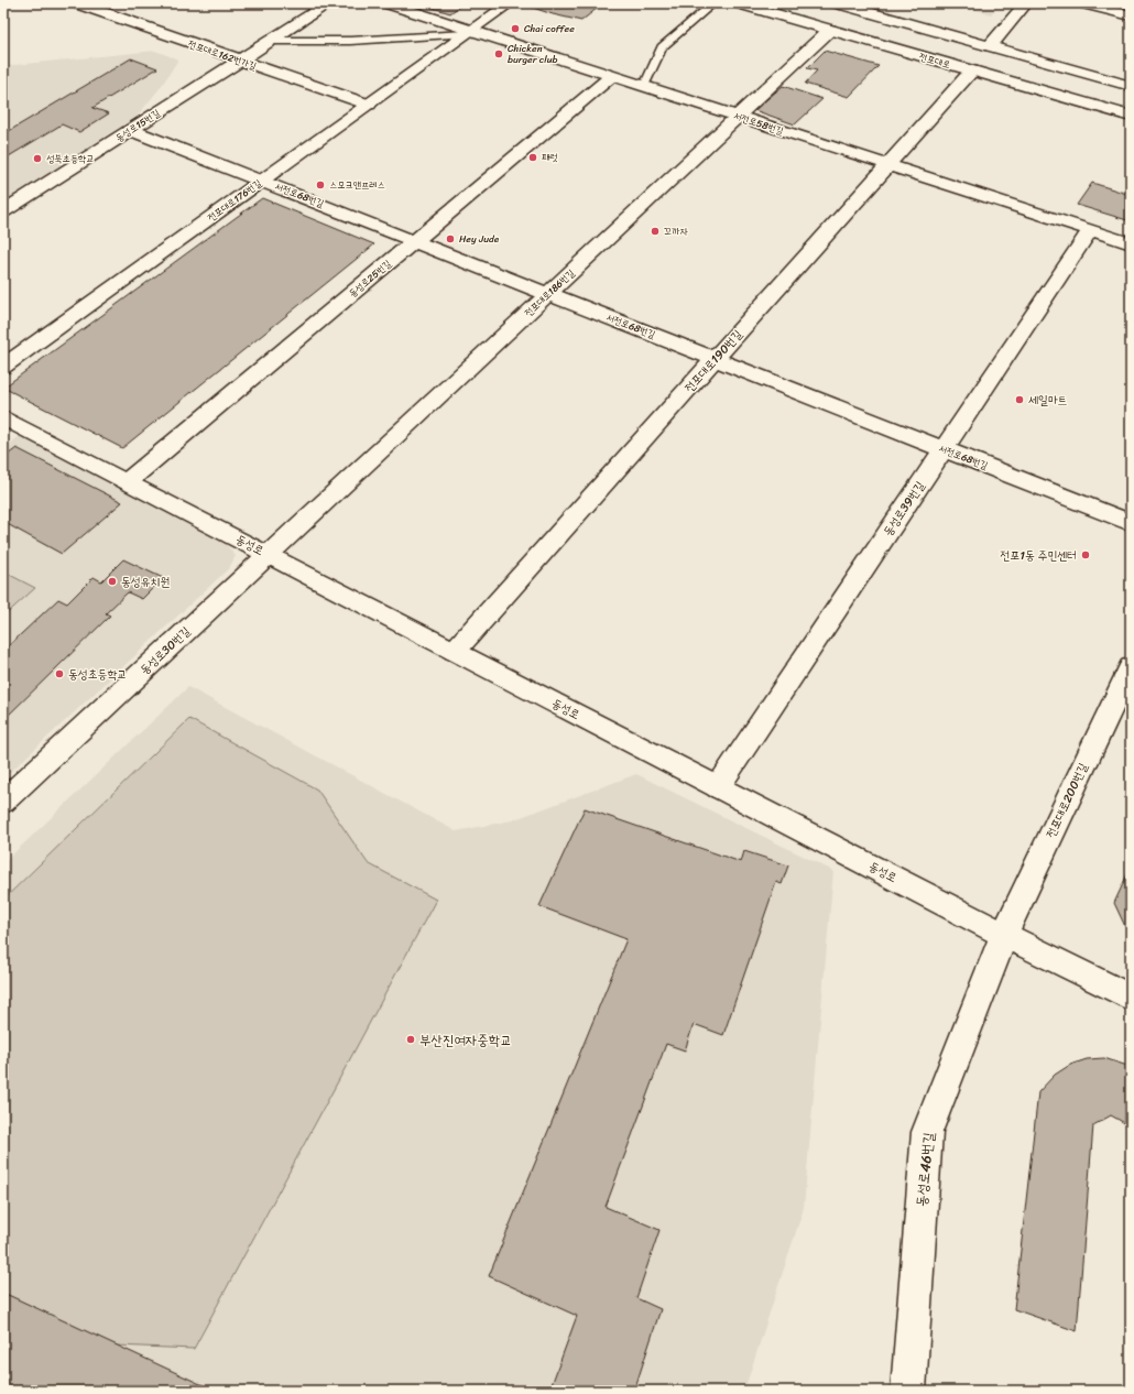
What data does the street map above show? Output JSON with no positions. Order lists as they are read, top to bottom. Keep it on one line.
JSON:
{"streets":{"street":["전포대로162번가길","전포대로","서전로58번길","동성로15번길","서전로68번길","전포대로176번길","동성로25번길","전포대로186번길","전포대로190번길","동성로39번길","동성로","동성로30번길","전포대로200번길","동성로46번길"]},"crossings":[["전포대로162번가길","동성로15번길"],["전포대로162번가길","전포대로176번길"],["전포대로","전포대로186번길"],["전포대로","전포대로190번길"],["서전로58번길","전포대로176번길"],["서전로58번길","동성로25번길"],["서전로58번길","전포대로186번길"],["서전로58번길","전포대로190번길"],["서전로58번길","동성로39번길"],["동성로15번길","서전로68번길"],["서전로68번길","전포대로176번길"],["서전로68번길","동성로25번길"],["서전로68번길","전포대로186번길"],["서전로68번길","전포대로190번길"],["서전로68번길","동성로39번길"],["동성로25번길","동성로"],["전포대로186번길","동성로"],["전포대로186번길","동성로30번길"],["전포대로190번길","동성로"],["동성로39번길","동성로"],["동성로","동성로30번길"],["동성로","전포대로200번길"],["동성로","동성로46번길"],["전포대로200번길","동성로46번길"]],"places":["Chai coffee","Chicken burger club","패럿","성북초등학교","스모크앤프레스","꼬까자","Hey Jude","세일마트","전포1동 주민센터","동성유치원","동성초등학교","부산진여자중학교"]}
